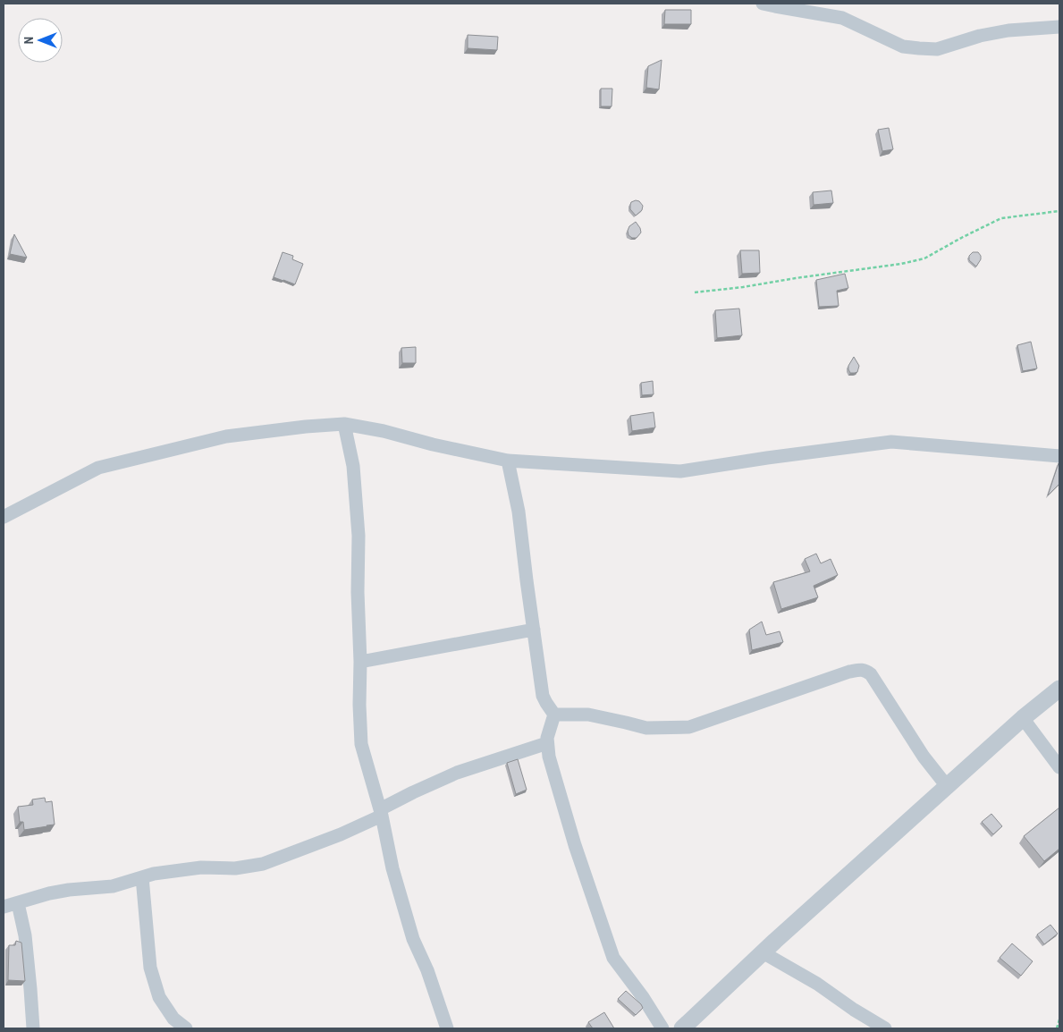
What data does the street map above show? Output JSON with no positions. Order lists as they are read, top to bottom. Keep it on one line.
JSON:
{"north":"left"}
